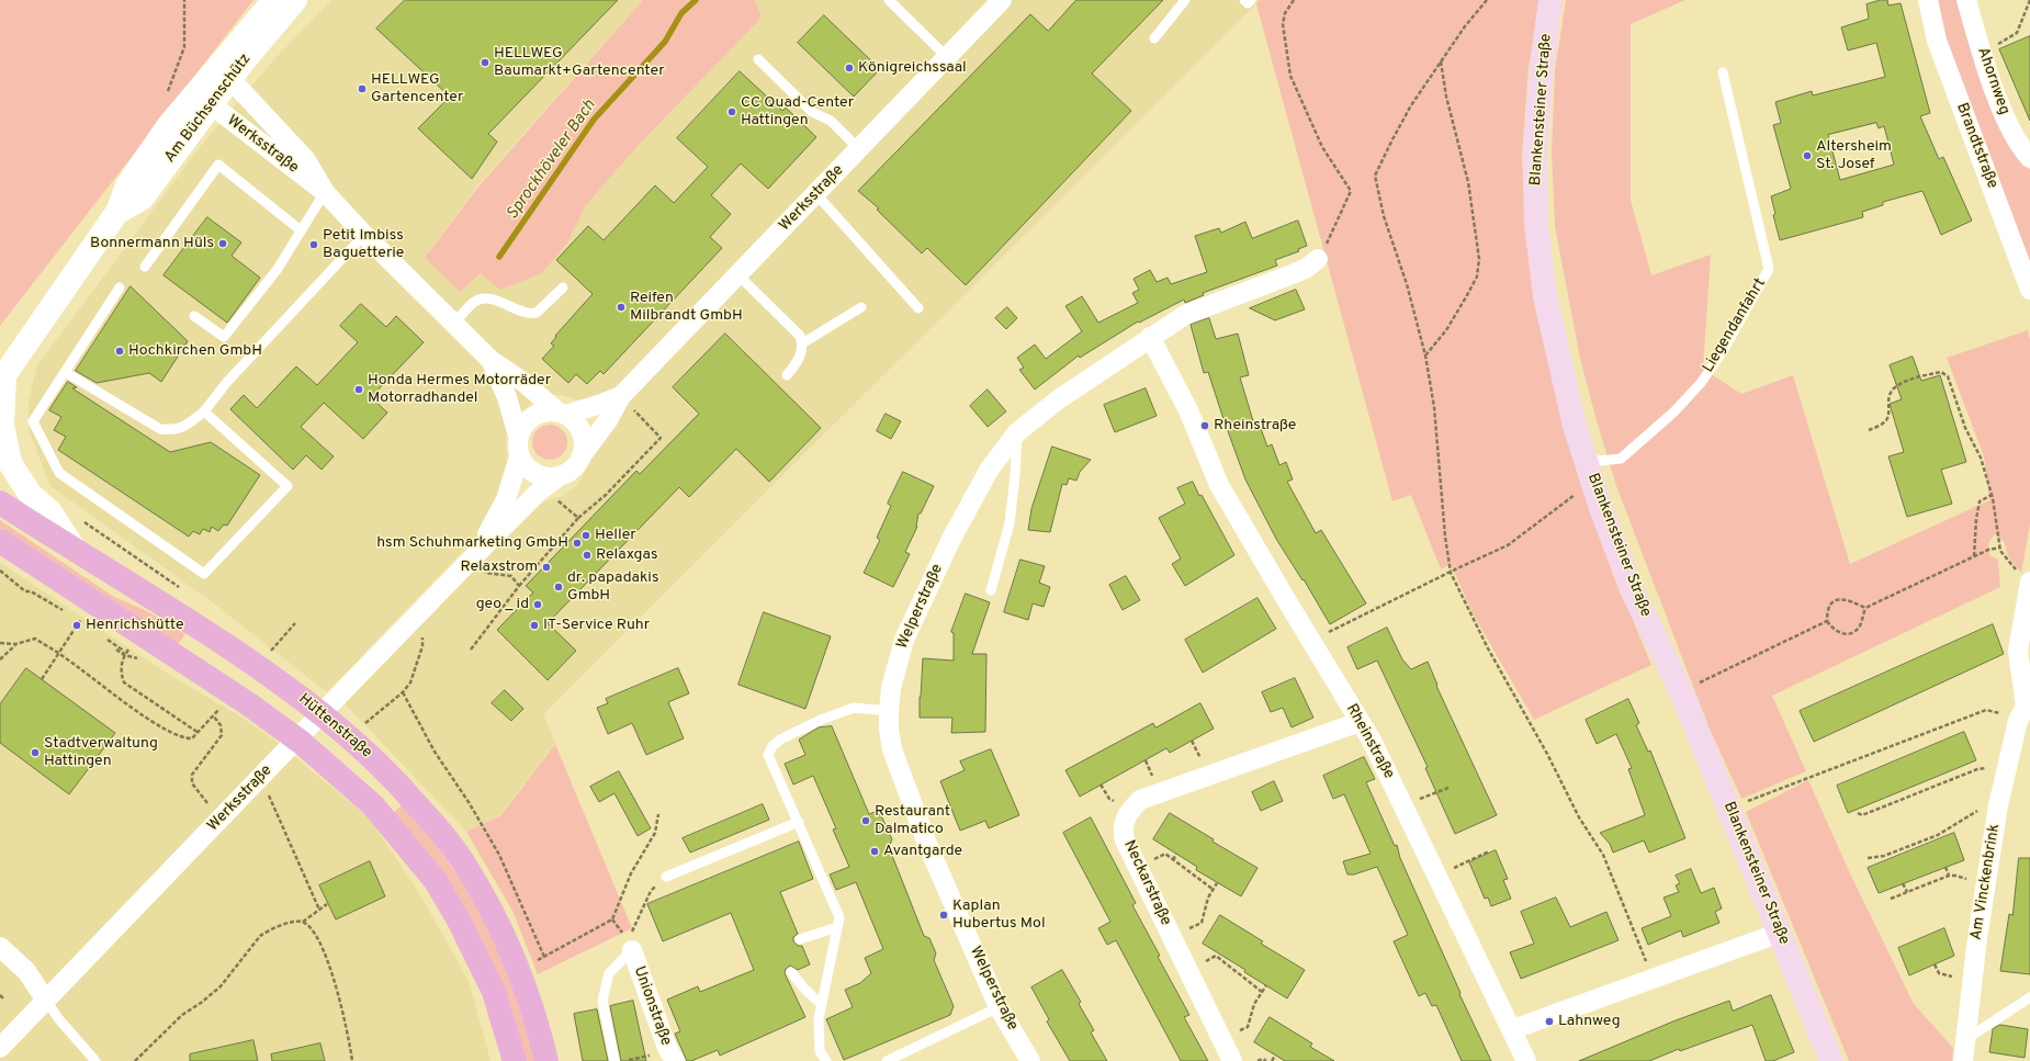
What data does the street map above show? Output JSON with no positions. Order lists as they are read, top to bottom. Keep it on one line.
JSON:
{"streets":{"main road":["Blankensteiner Straße","Hüttenstraße"],"street":["Ahornweg","Am Büchsenschütz","Werksstraße","Brandtstraße","Welperstraße","Rheinstraße","Am Vinckenbrink","Neckarstraße","Unionstraße"],"lane":["Liegendanfahrt"]},"crossings":[["Am Büchsenschütz","Werksstraße"],["Am Büchsenschütz","Hüttenstraße"],["Blankensteiner Straße","Liegendanfahrt"],["Rheinstraße","Neckarstraße"]],"water":["Sprockhöveler Bach"],"places":["HELLWEG Baumarkt+Gartencenter","Königreichssaal","HELLWEG Gartencenter","CC Quad-Center Hattingen","Altersheim St. Josef","Bonnermann Hüls","Petit Imbiss Baguetterie","Reifen Milbrandt GmbH","Hochkirchen GmbH","Honda Hermes Motorräder Motorradhandel","Rheinstraße","Heller","hsm Schuhmarketing GmbH","Relaxgas","Relaxstrom","dr. papadakis GmbH","geo _ id","Henrichshütte","IT-Service Ruhr","Stadtverwaltung Hattingen","Restaurant Dalmatico","Avantgarde","Kaplan Hubertus Mol","Lahnweg"]}
